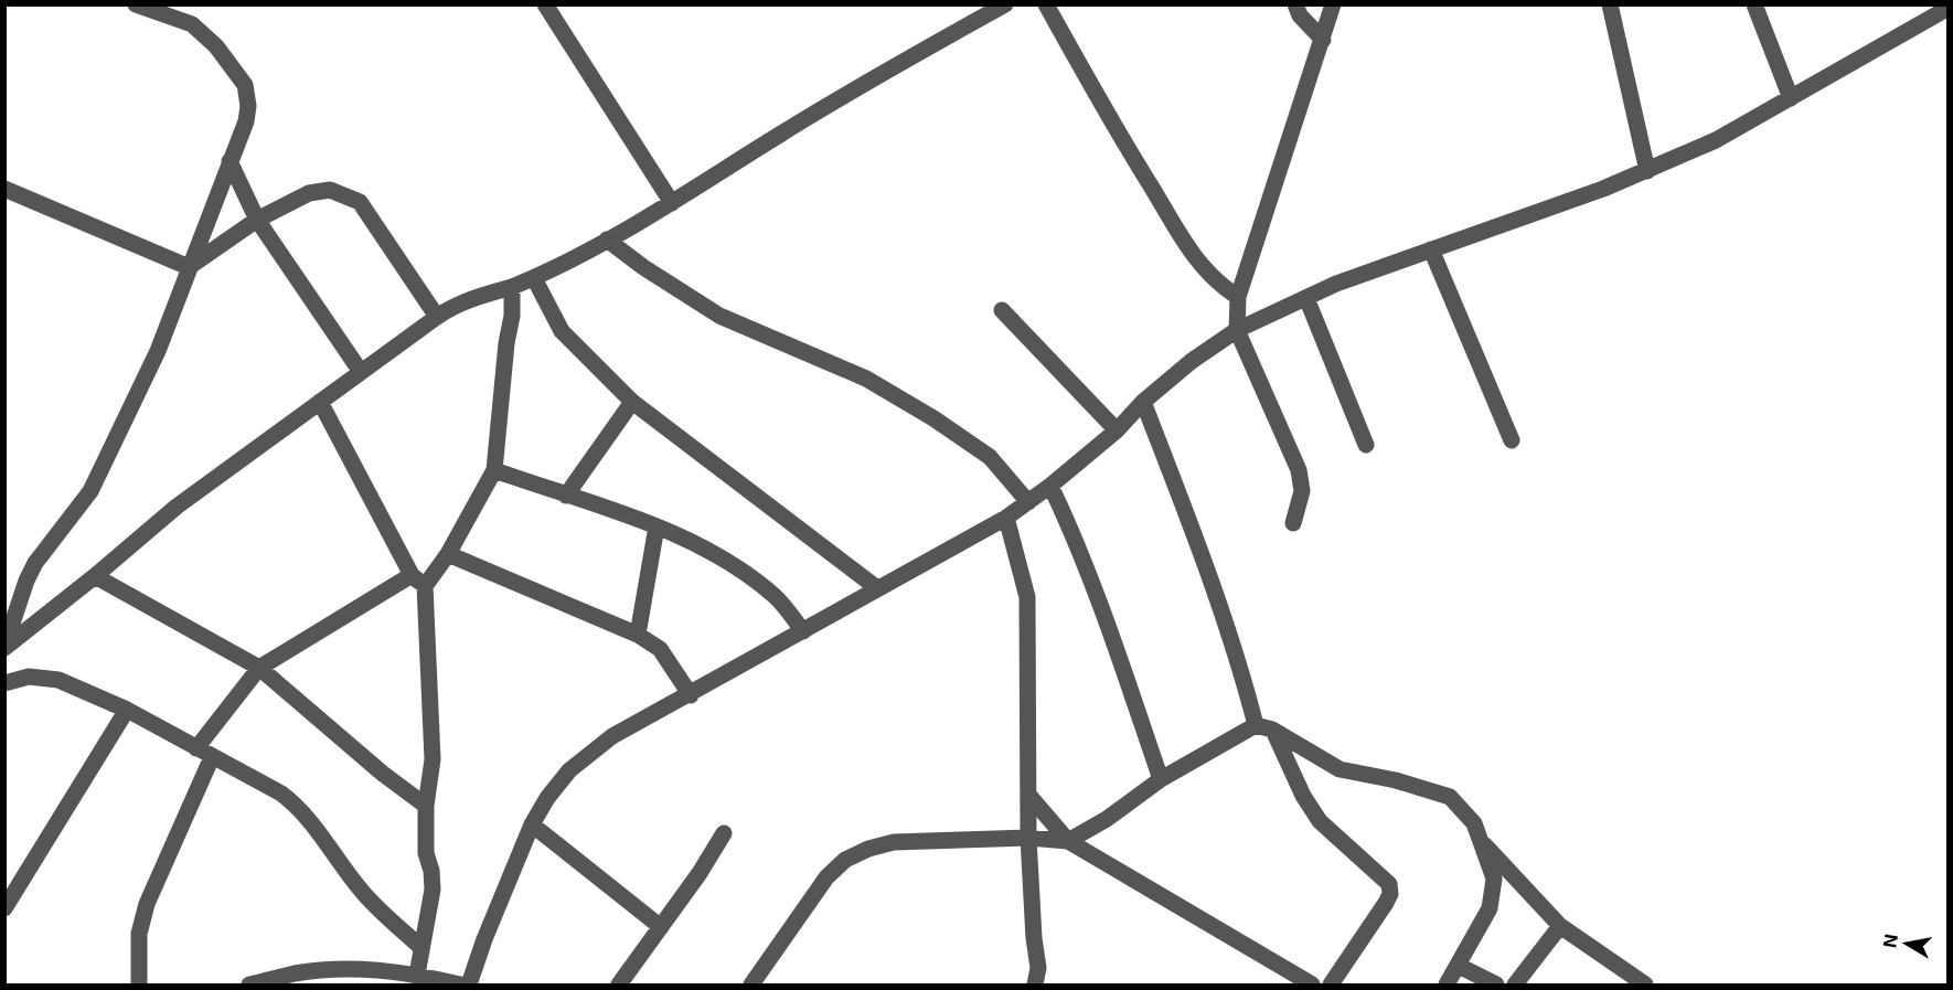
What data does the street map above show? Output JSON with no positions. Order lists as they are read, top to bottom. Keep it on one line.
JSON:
{"north":"left"}
